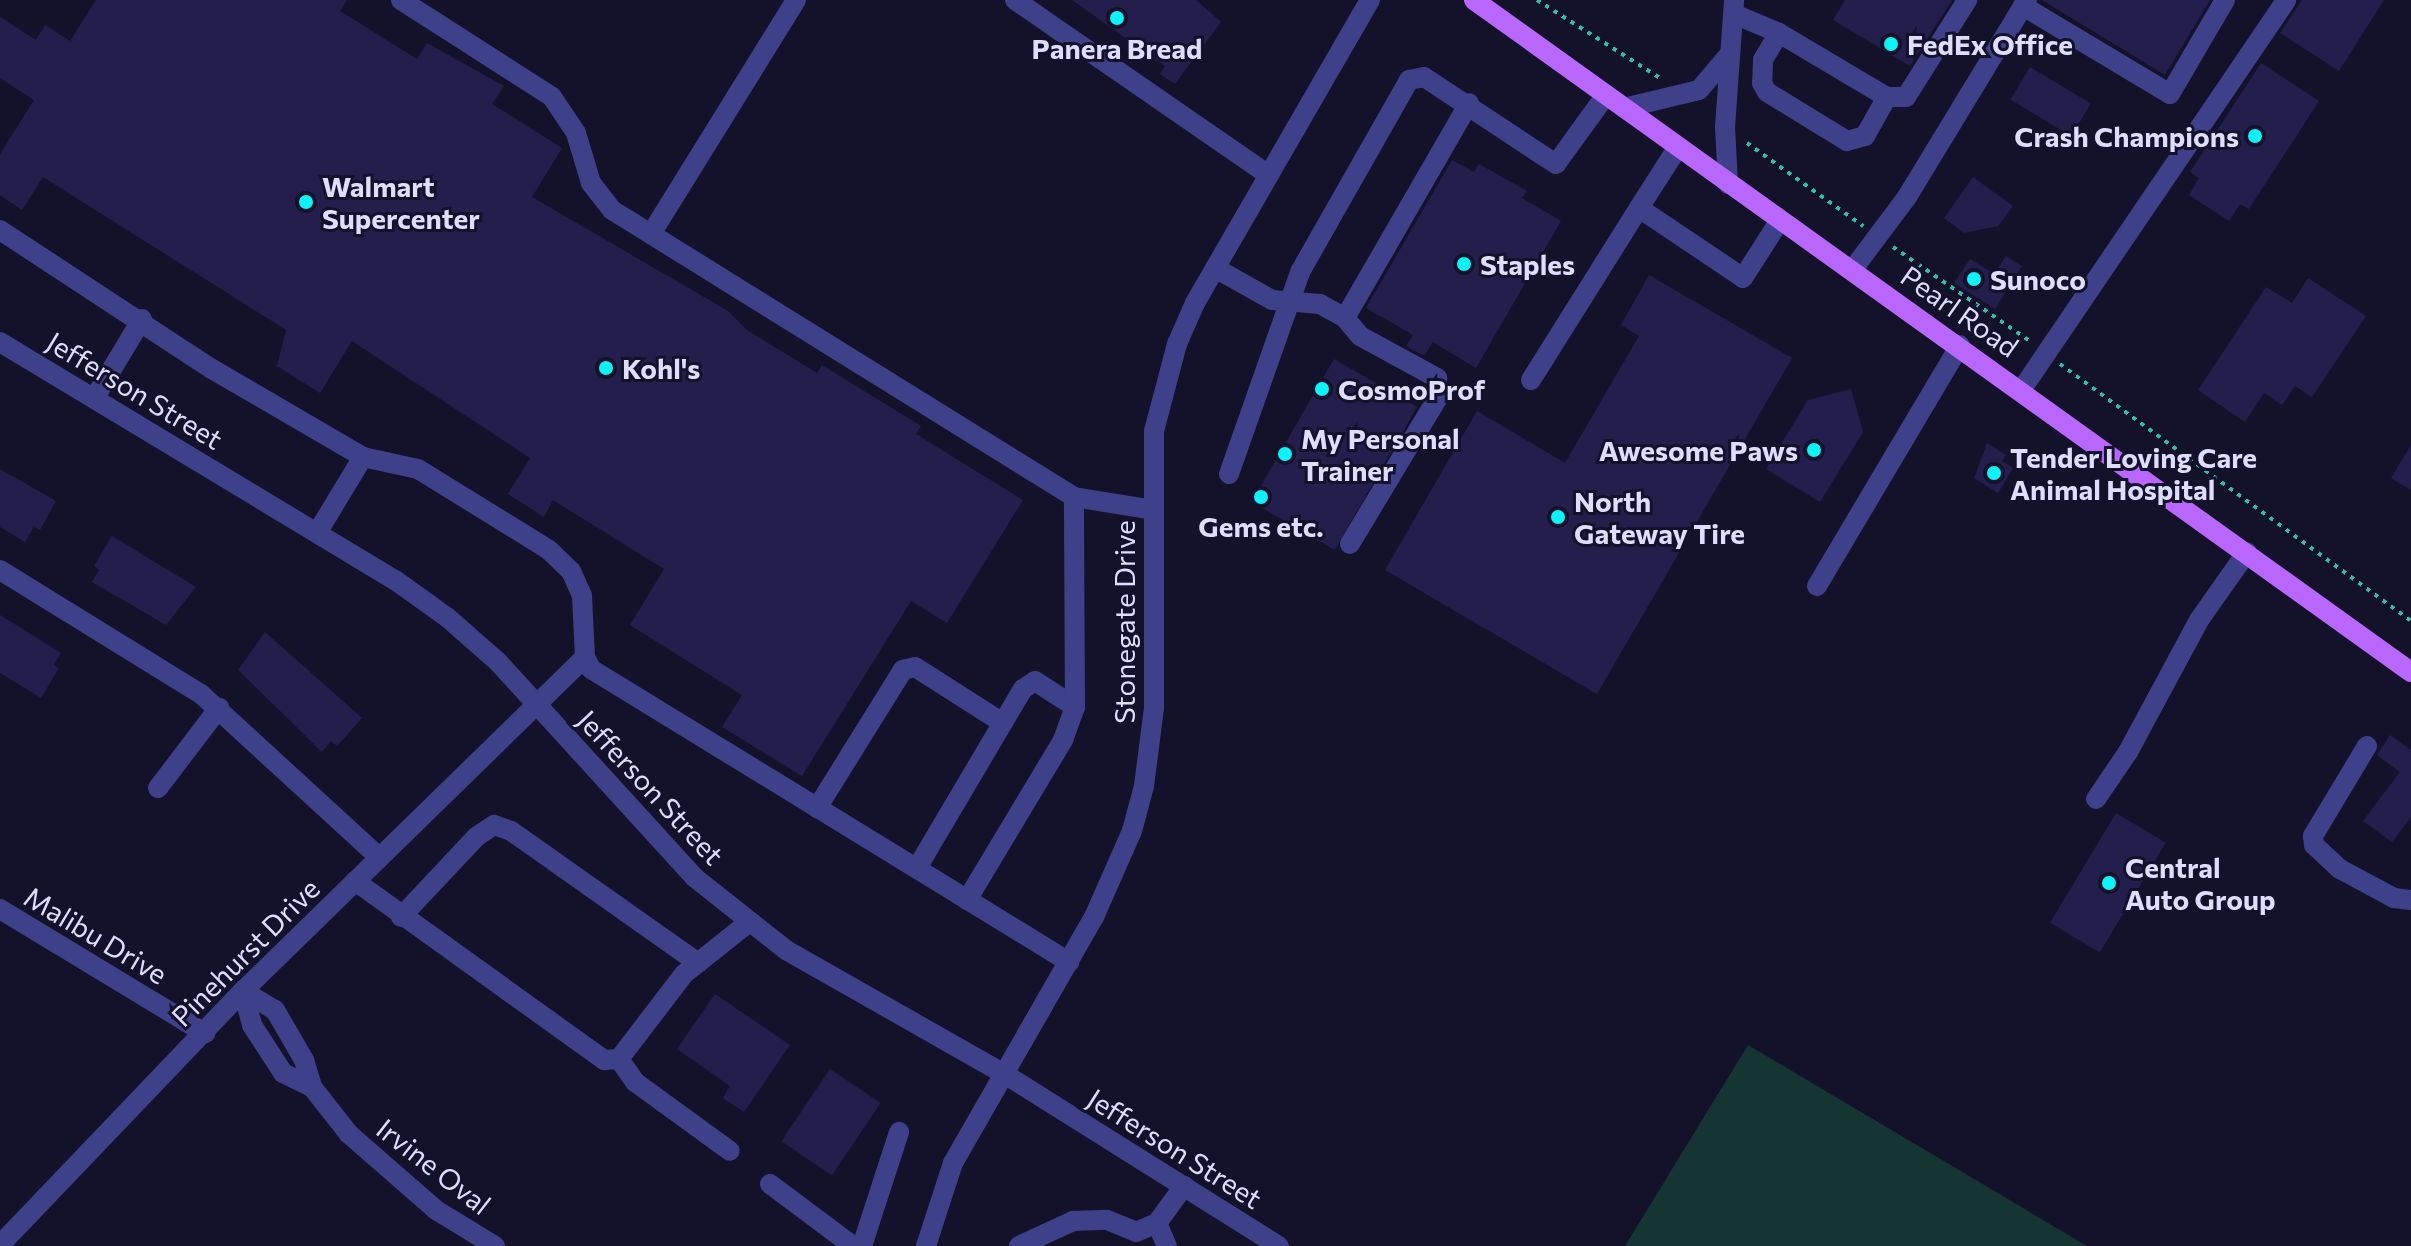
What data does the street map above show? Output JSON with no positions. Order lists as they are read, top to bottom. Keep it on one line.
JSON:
{"streets":{"main road":["Pearl Road"],"street":["Jefferson Street","Stonegate Drive","Malibu Drive","Pinehurst Drive","Irvine Oval"]},"crossings":[["Jefferson Street","Stonegate Drive"],["Jefferson Street","Pinehurst Drive"],["Malibu Drive","Pinehurst Drive"],["Pinehurst Drive","Irvine Oval"]],"places":["Panera Bread","FedEx Office","Crash Champions","Walmart Supercenter","Staples","Sunoco","Kohl's","CosmoProf","Awesome Paws","My Personal Trainer","Tender Loving Care Animal Hospital","Gems etc.","North Gateway Tire","Central Auto Group"]}
